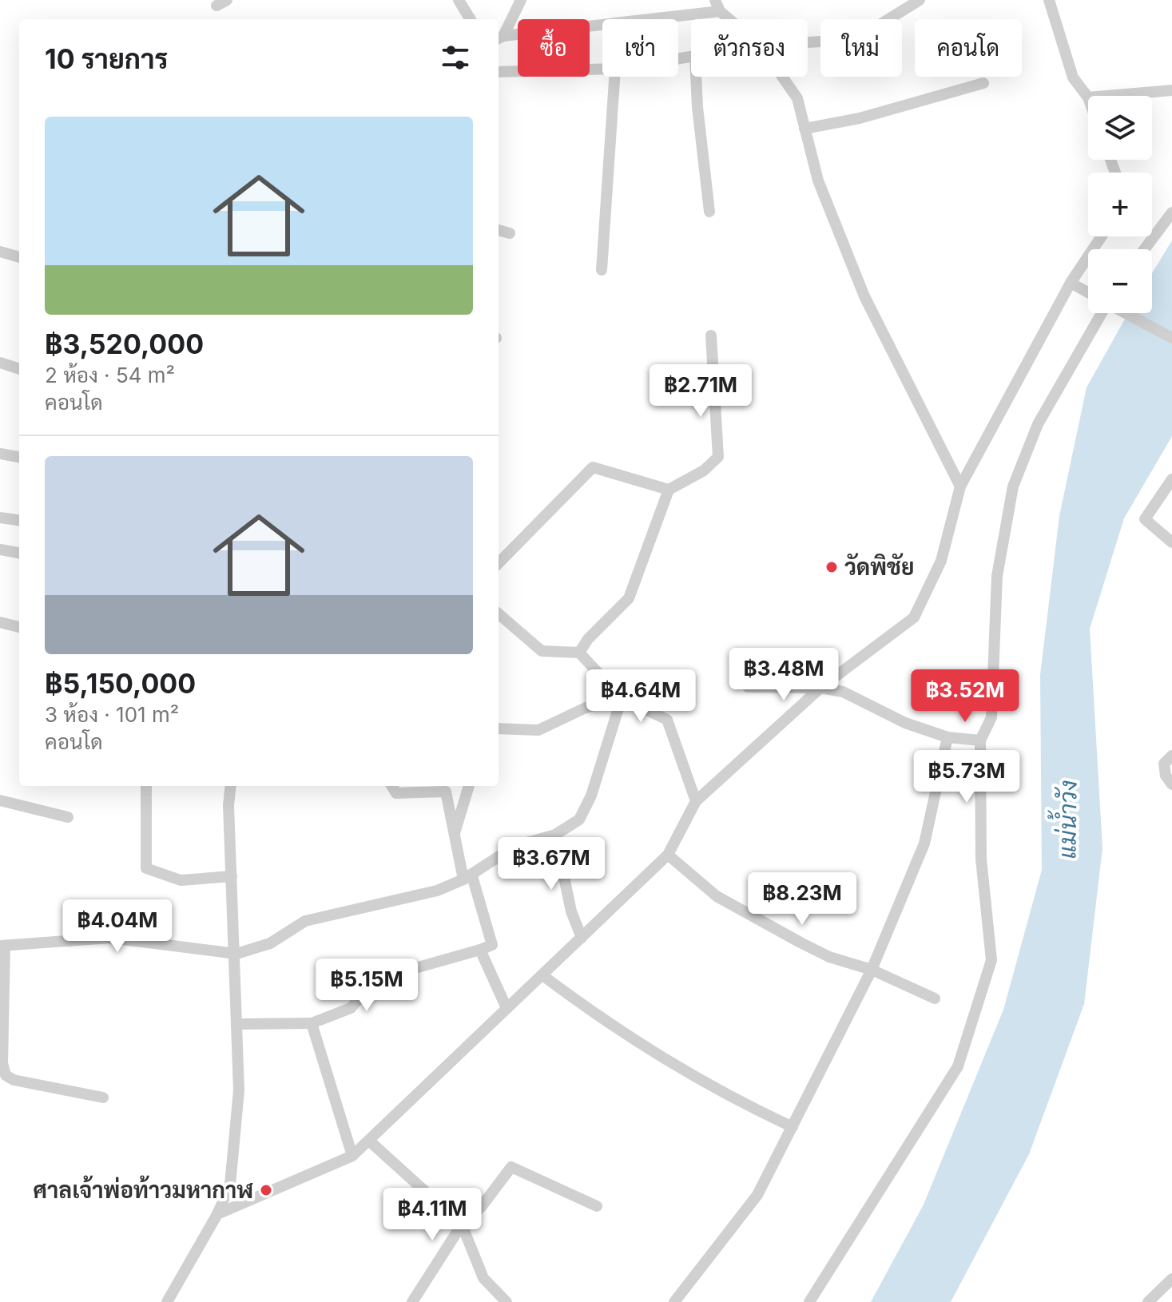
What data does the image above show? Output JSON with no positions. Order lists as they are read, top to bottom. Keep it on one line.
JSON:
{"water":["แม่น้ำวัง"],"places":["วัดพิชัย","ศาลเจ้าพ่อท้าวมหากาฬ"],"page":{"chip":["ซื้อ","เช่า","ตัวกรอง","ใหม่","คอนโด"],"heading":"10 รายการ","map_buttons":["+","−"],"list":[{"name":"฿3,520,000","note":"2 ห้อง · 54 m² · คอนโด"},{"name":"฿5,150,000","note":"3 ห้อง · 101 m² · คอนโด"}],"price":["฿2.71M","฿3.48M","฿4.64M","฿3.52M","฿5.73M","฿3.67M","฿8.23M","฿4.04M","฿5.15M","฿4.11M"]}}
